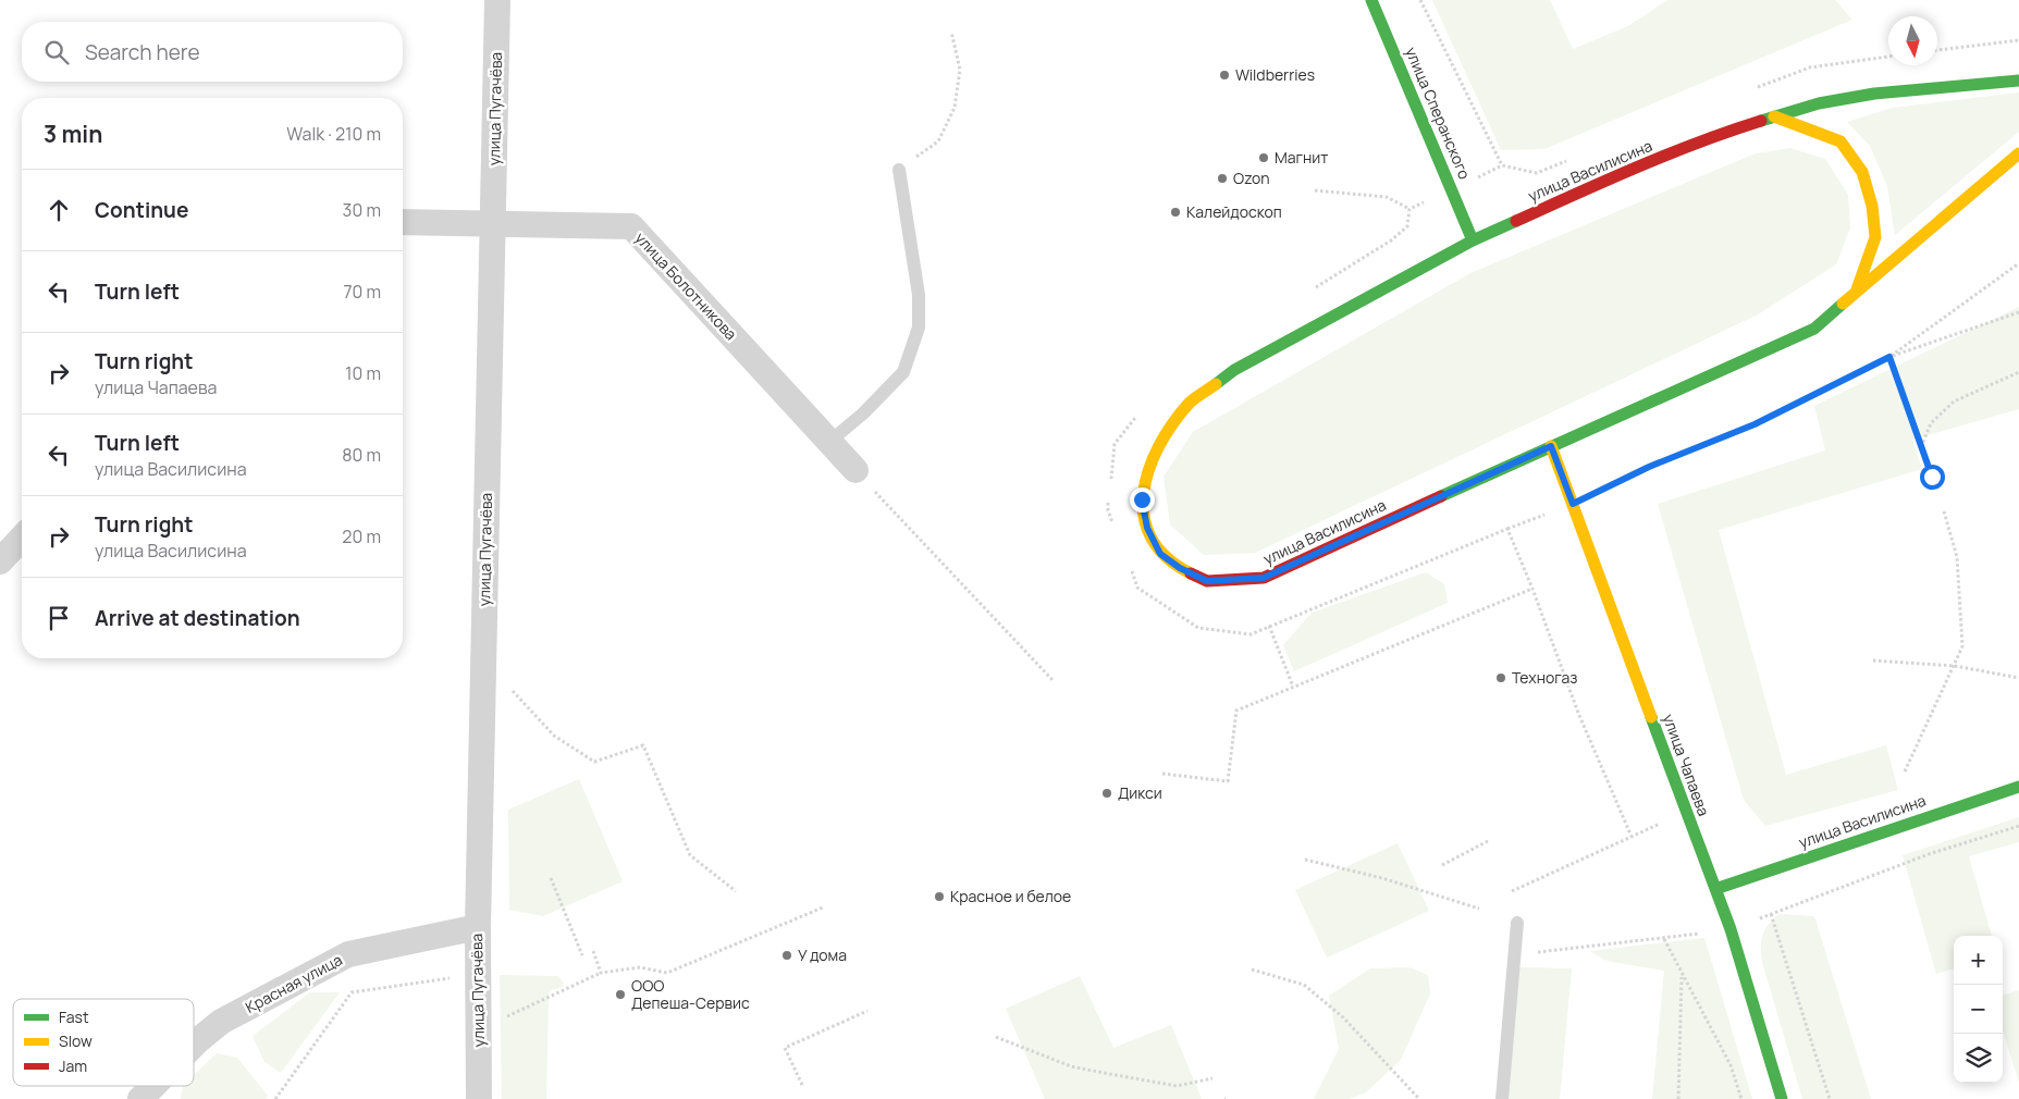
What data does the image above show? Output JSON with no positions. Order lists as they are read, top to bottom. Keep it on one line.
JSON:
{"streets":{"street":["улица Пугачёва","улица Сперанского","улица Василисина","улица Болотникова","улица Чапаева","Красная улица"]},"crossings":[["улица Пугачёва","улица Болотникова"],["улица Пугачёва","Красная улица"],["улица Сперанского","улица Василисина"],["улица Василисина","улица Чапаева"]],"places":["Wildberries","Магнит","Ozon","Калейдоскоп","Техногаз","Дикси","Красное и белое","У дома","ООО Депеша-Сервис"],"legend":["Fast","Slow","Jam"],"north":"bottom","page":{"search":"Search here","heading":["3 min","Walk · 210 m"],"list":[["Continue","30 m"],["Turn left","70 m"],["Turn right","улица Чапаева","10 m"],["Turn left","улица Василисина","80 m"],["Turn right","улица Василисина","20 m"],"Arrive at destination"],"map_buttons":["+","−"]}}
